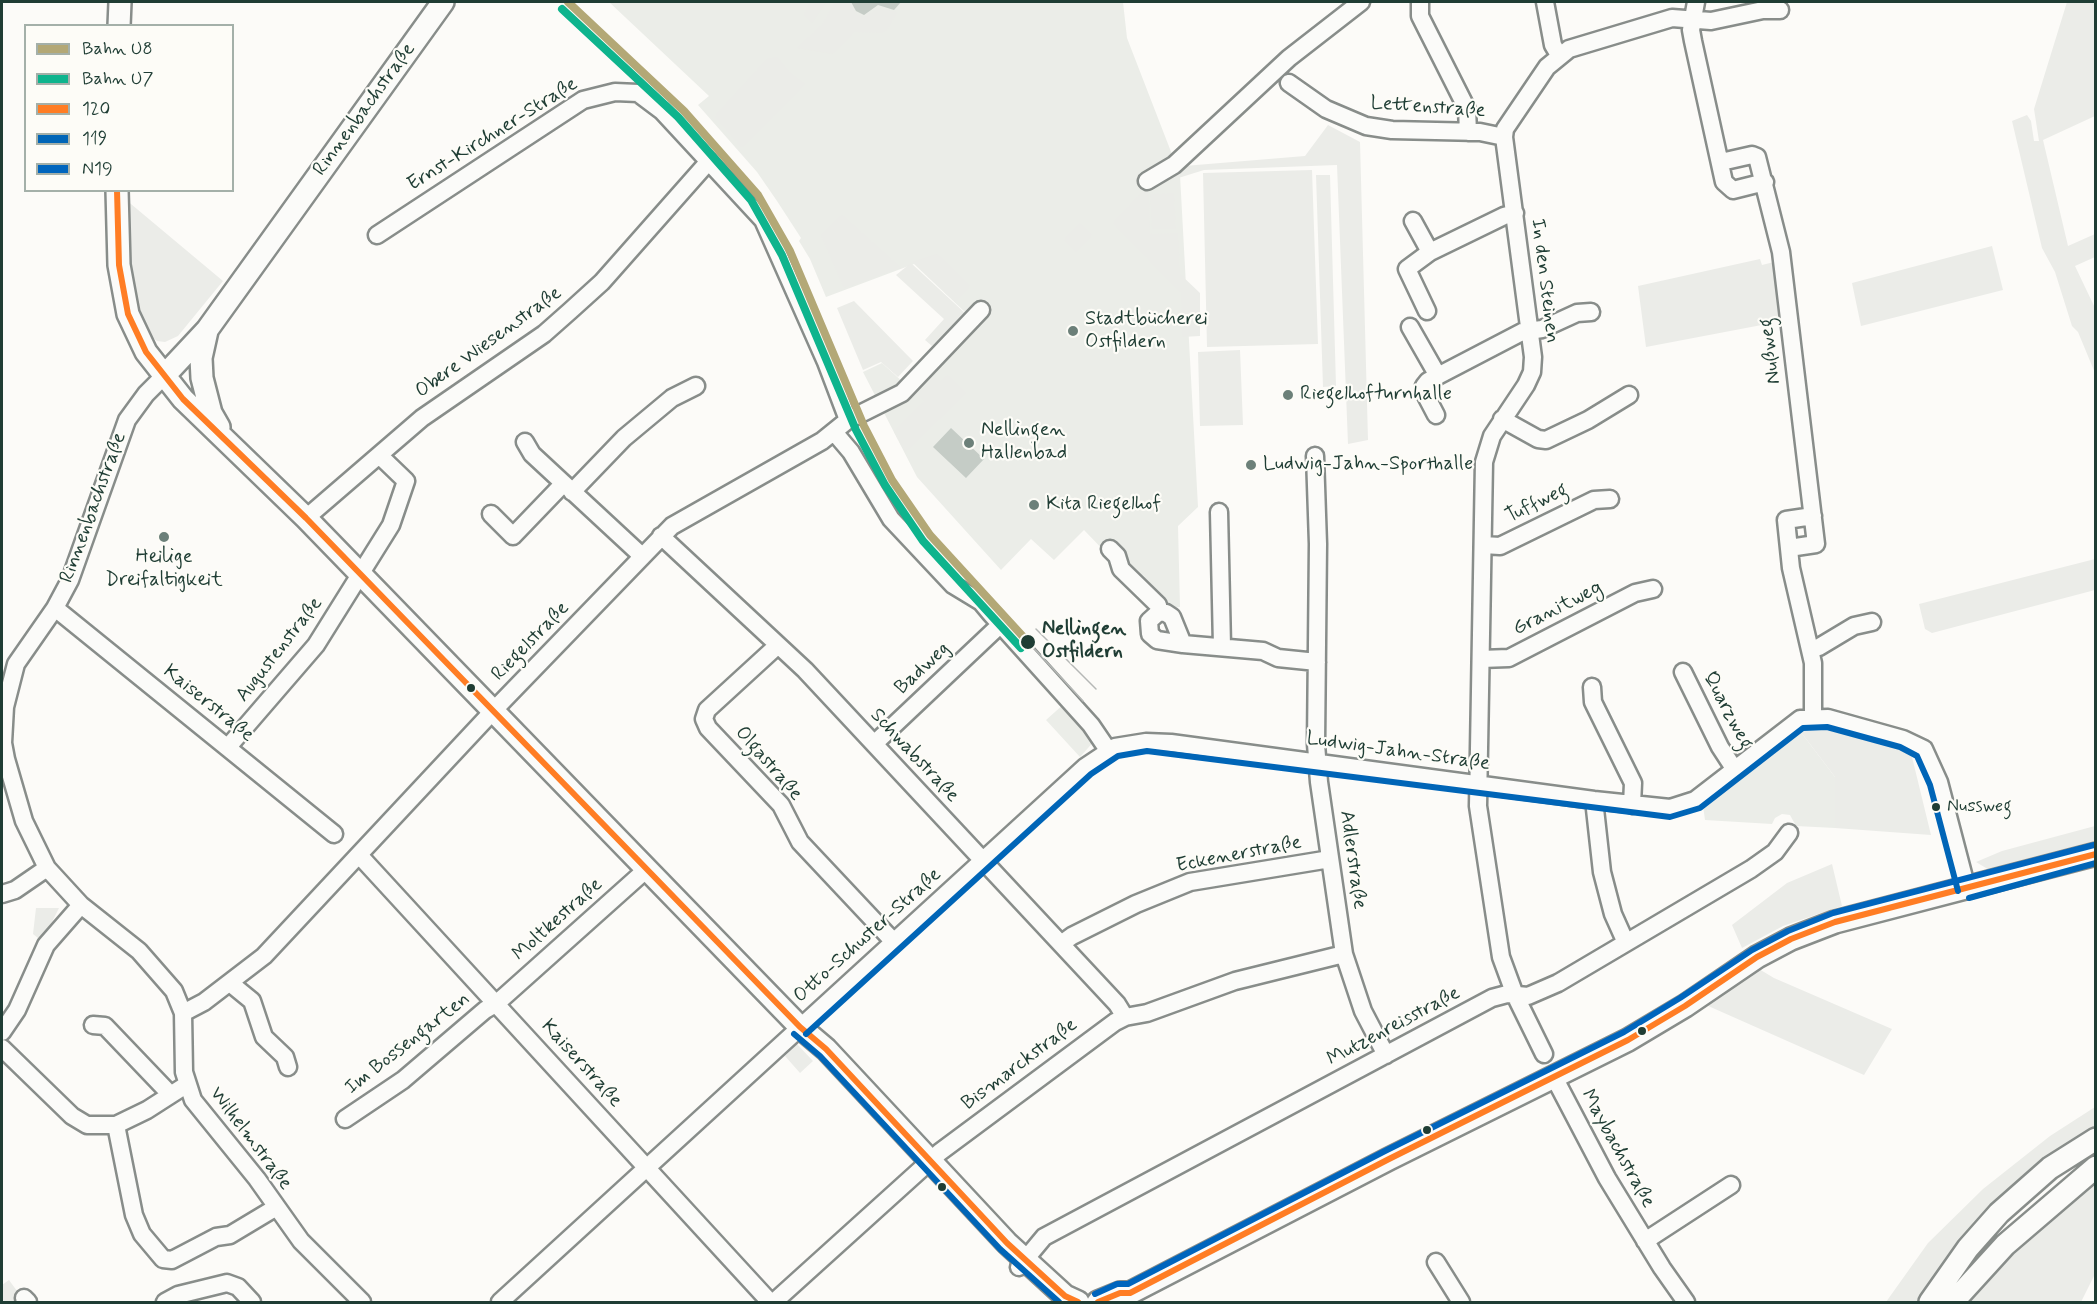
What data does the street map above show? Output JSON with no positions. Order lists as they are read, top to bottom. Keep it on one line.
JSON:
{"streets":{"main road":["Rinnenbachstraße"],"street":["Lettenstraße","Ernst-Kirchner-Straße","In den Steinen","Obere Wiesenstraße","Nußweg","Tuffweg","Granitweg","Riegelstraße","Augustenstraße","Badweg","Kaiserstraße","Quarzweg","Ludwig-Jahn-Straße","Schwabstraße","Olgastraße","Eckenerstraße","Adlerstraße","Moltkestraße","Otto-Schuster-Straße","Mutzenreisstraße","Im Bossengarten","Bismarckstraße","Wilhelmstraße","Maybachstraße"]},"crossings":[["Lettenstraße","In den Steinen"],["Rinnenbachstraße","Kaiserstraße"],["Rinnenbachstraße","Wilhelmstraße"],["Ernst-Kirchner-Straße","Obere Wiesenstraße"],["Ernst-Kirchner-Straße","Riegelstraße"],["In den Steinen","Tuffweg"],["In den Steinen","Granitweg"],["In den Steinen","Ludwig-Jahn-Straße"],["In den Steinen","Mutzenreisstraße"],["Obere Wiesenstraße","Augustenstraße"],["Riegelstraße","Kaiserstraße"],["Riegelstraße","Schwabstraße"],["Riegelstraße","Wilhelmstraße"],["Augustenstraße","Kaiserstraße"],["Badweg","Schwabstraße"],["Kaiserstraße","Moltkestraße"],["Kaiserstraße","Otto-Schuster-Straße"],["Kaiserstraße","Im Bossengarten"],["Kaiserstraße","Bismarckstraße"],["Quarzweg","Ludwig-Jahn-Straße"],["Ludwig-Jahn-Straße","Adlerstraße"],["Ludwig-Jahn-Straße","Otto-Schuster-Straße"],["Schwabstraße","Olgastraße"],["Schwabstraße","Eckenerstraße"],["Schwabstraße","Otto-Schuster-Straße"],["Schwabstraße","Bismarckstraße"],["Olgastraße","Otto-Schuster-Straße"],["Eckenerstraße","Adlerstraße"],["Adlerstraße","Mutzenreisstraße"],["Adlerstraße","Bismarckstraße"],["Moltkestraße","Im Bossengarten"]],"places":["Stadtbücherei Ostfildern","Riegelhofturnhalle","Nellingen Hallenbad","Ludwig-Jahn-Sporthalle","Kita Riegelhof","Heilige Dreifaltigkeit","Nellingen Ostfildern","Nussweg"],"lines":["rail line U8","rail line U7","transit line 120","transit line 119","transit line N19"],"legend":["Bahn U8","Bahn U7","120","119","N19"]}
